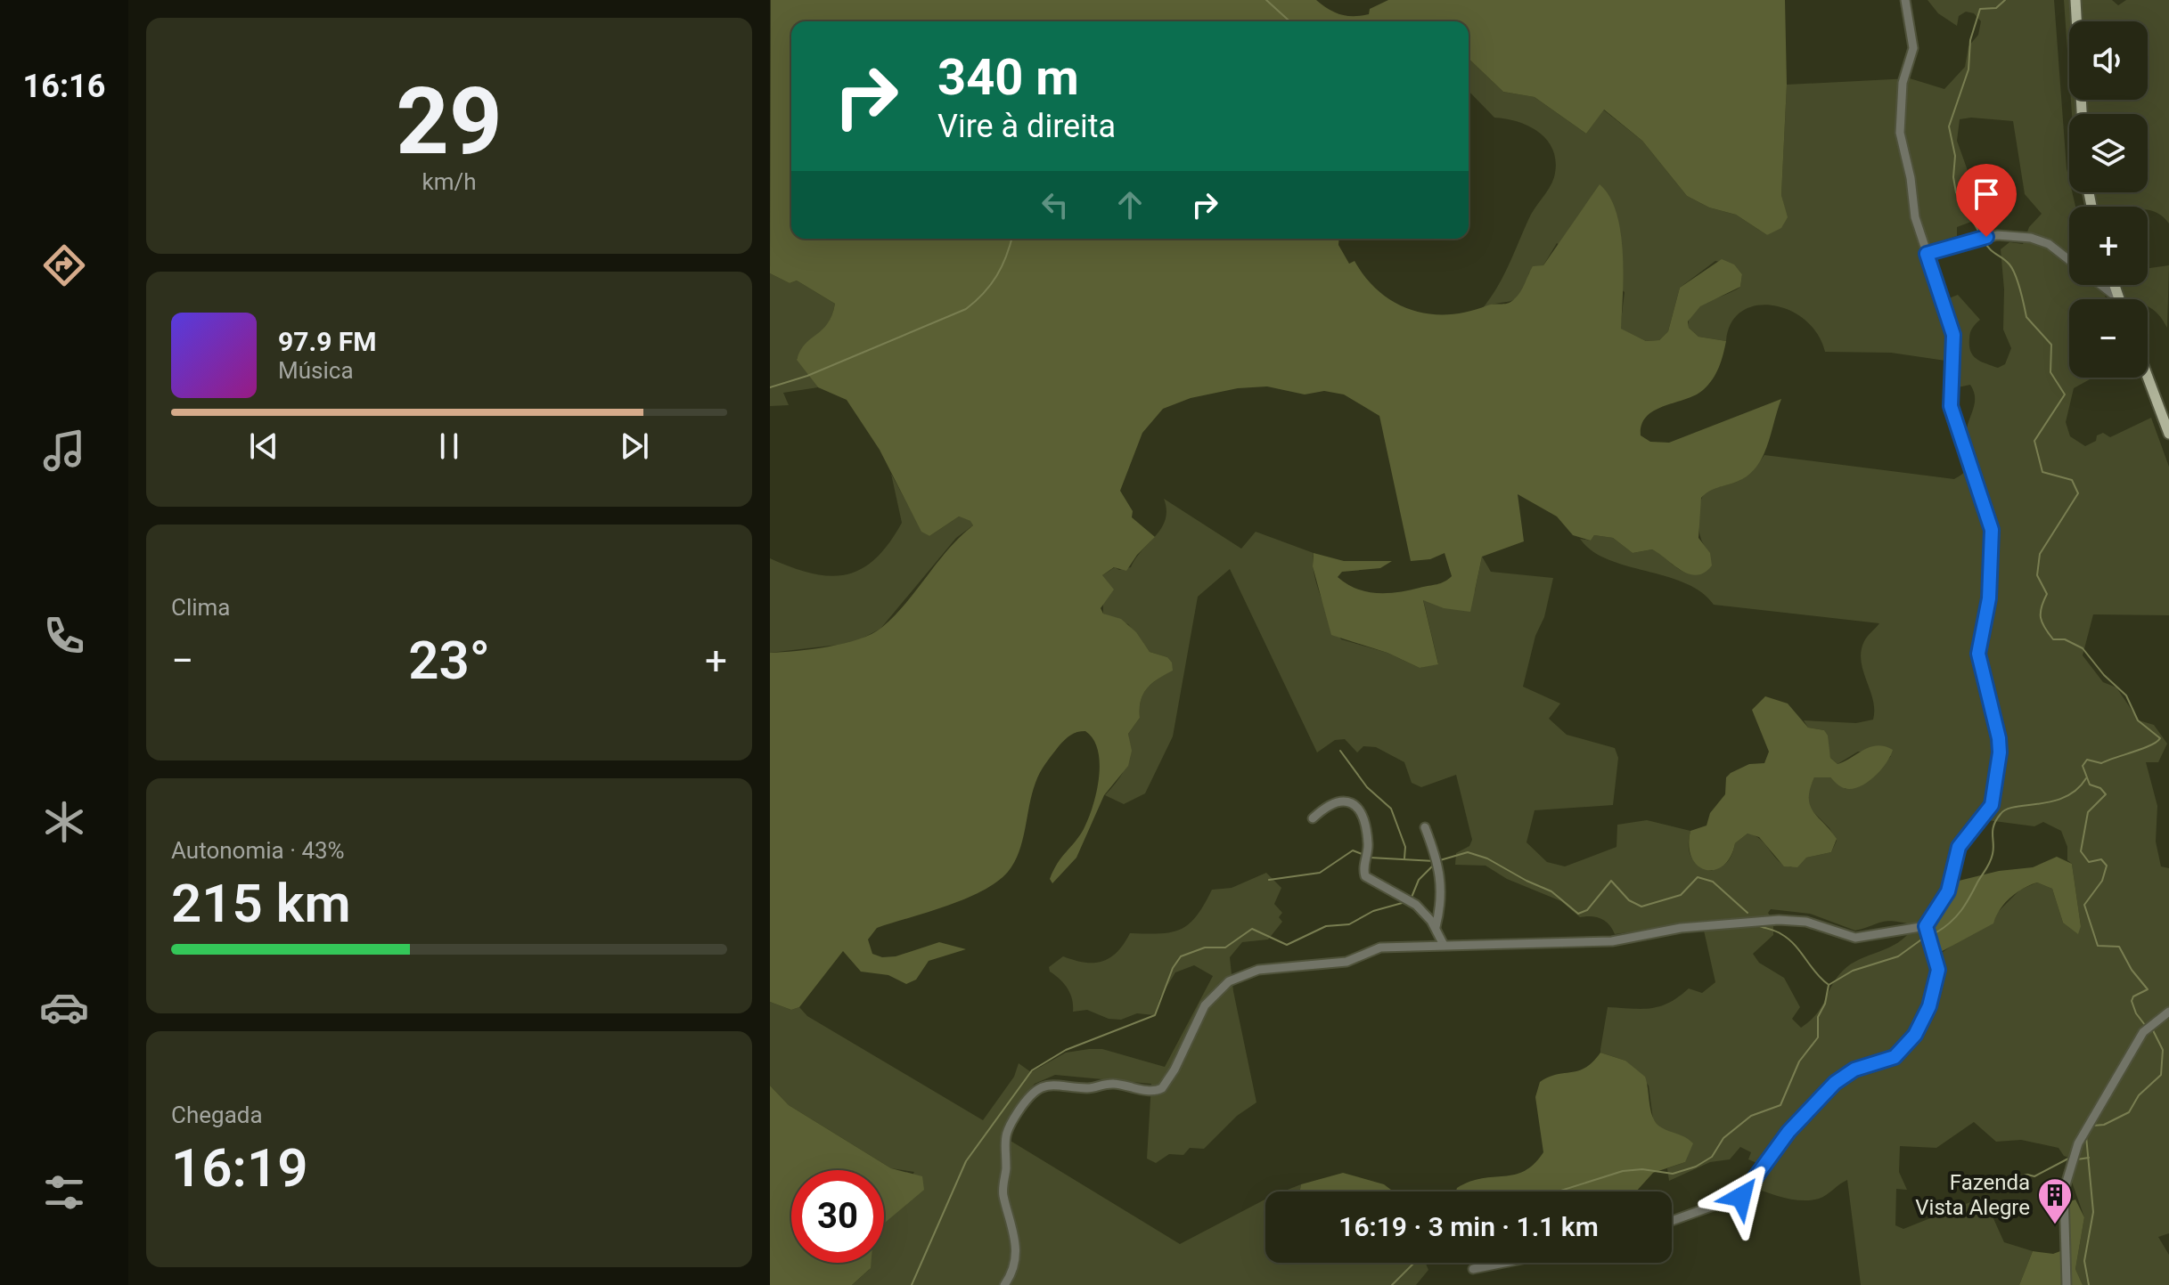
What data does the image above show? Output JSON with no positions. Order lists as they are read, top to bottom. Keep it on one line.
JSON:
{"places":{"building":["Fazenda Vista Alegre"]},"page":{"tabs":"16:16","tile":[["29","km/h"],"Clima",["Autonomia · 43%","215 km"],["Chegada","16:19"]],"map_buttons":["+","−"],"turn":["340 m","Vire à direita"],"song":["97.9 FM","Música"],"heat":["−","23°","+"],"limit":"30","trip":"16:19 · 3 min · 1.1 km"}}
